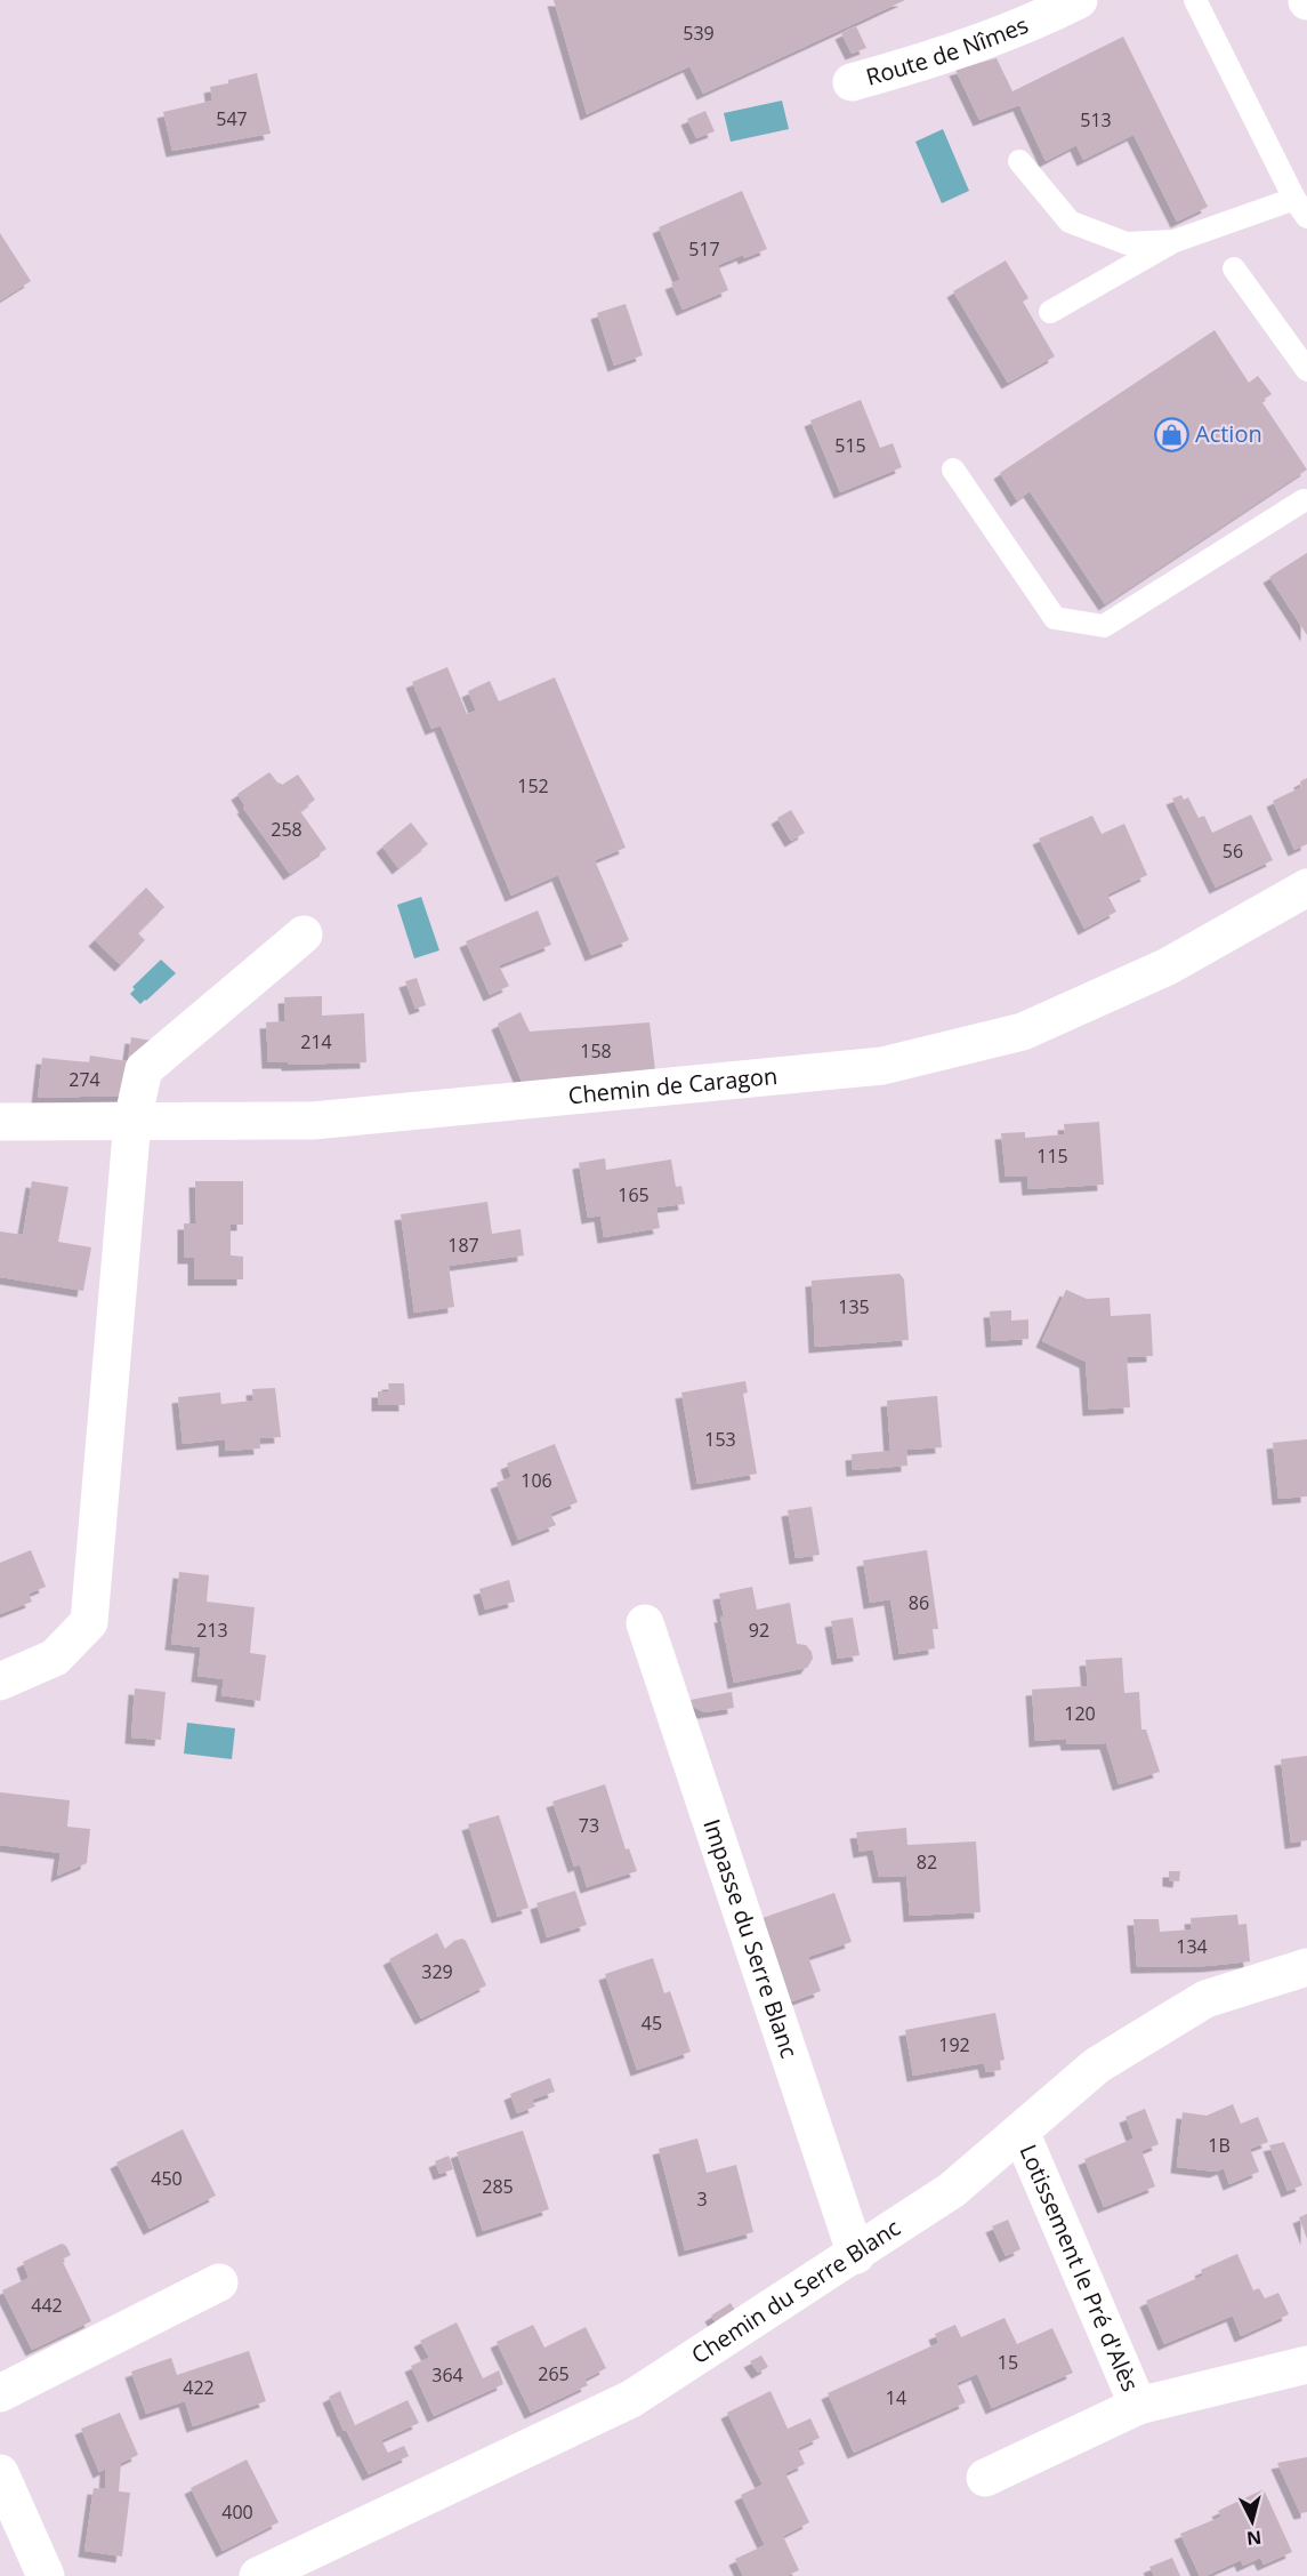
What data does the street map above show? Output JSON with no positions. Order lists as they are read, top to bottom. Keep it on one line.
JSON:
{"streets":{"street":["Route de Nîmes","Chemin de Caragon","Impasse du Serre Blanc","Lotissement le Pré d'Alès","Chemin du Serre Blanc"]},"crossings":[["Impasse du Serre Blanc","Chemin du Serre Blanc"],["Lotissement le Pré d'Alès","Chemin du Serre Blanc"]],"places":{"shop":["Action"]},"house_numbers":["539","547","513","517","515","152","258","56","214","158","274","115","165","187","135","153","106","86","213","92","120","73","82","134","329","45","192","1B","450","285","3","442","15","265","364","422","14","400"],"north":"bottom"}
